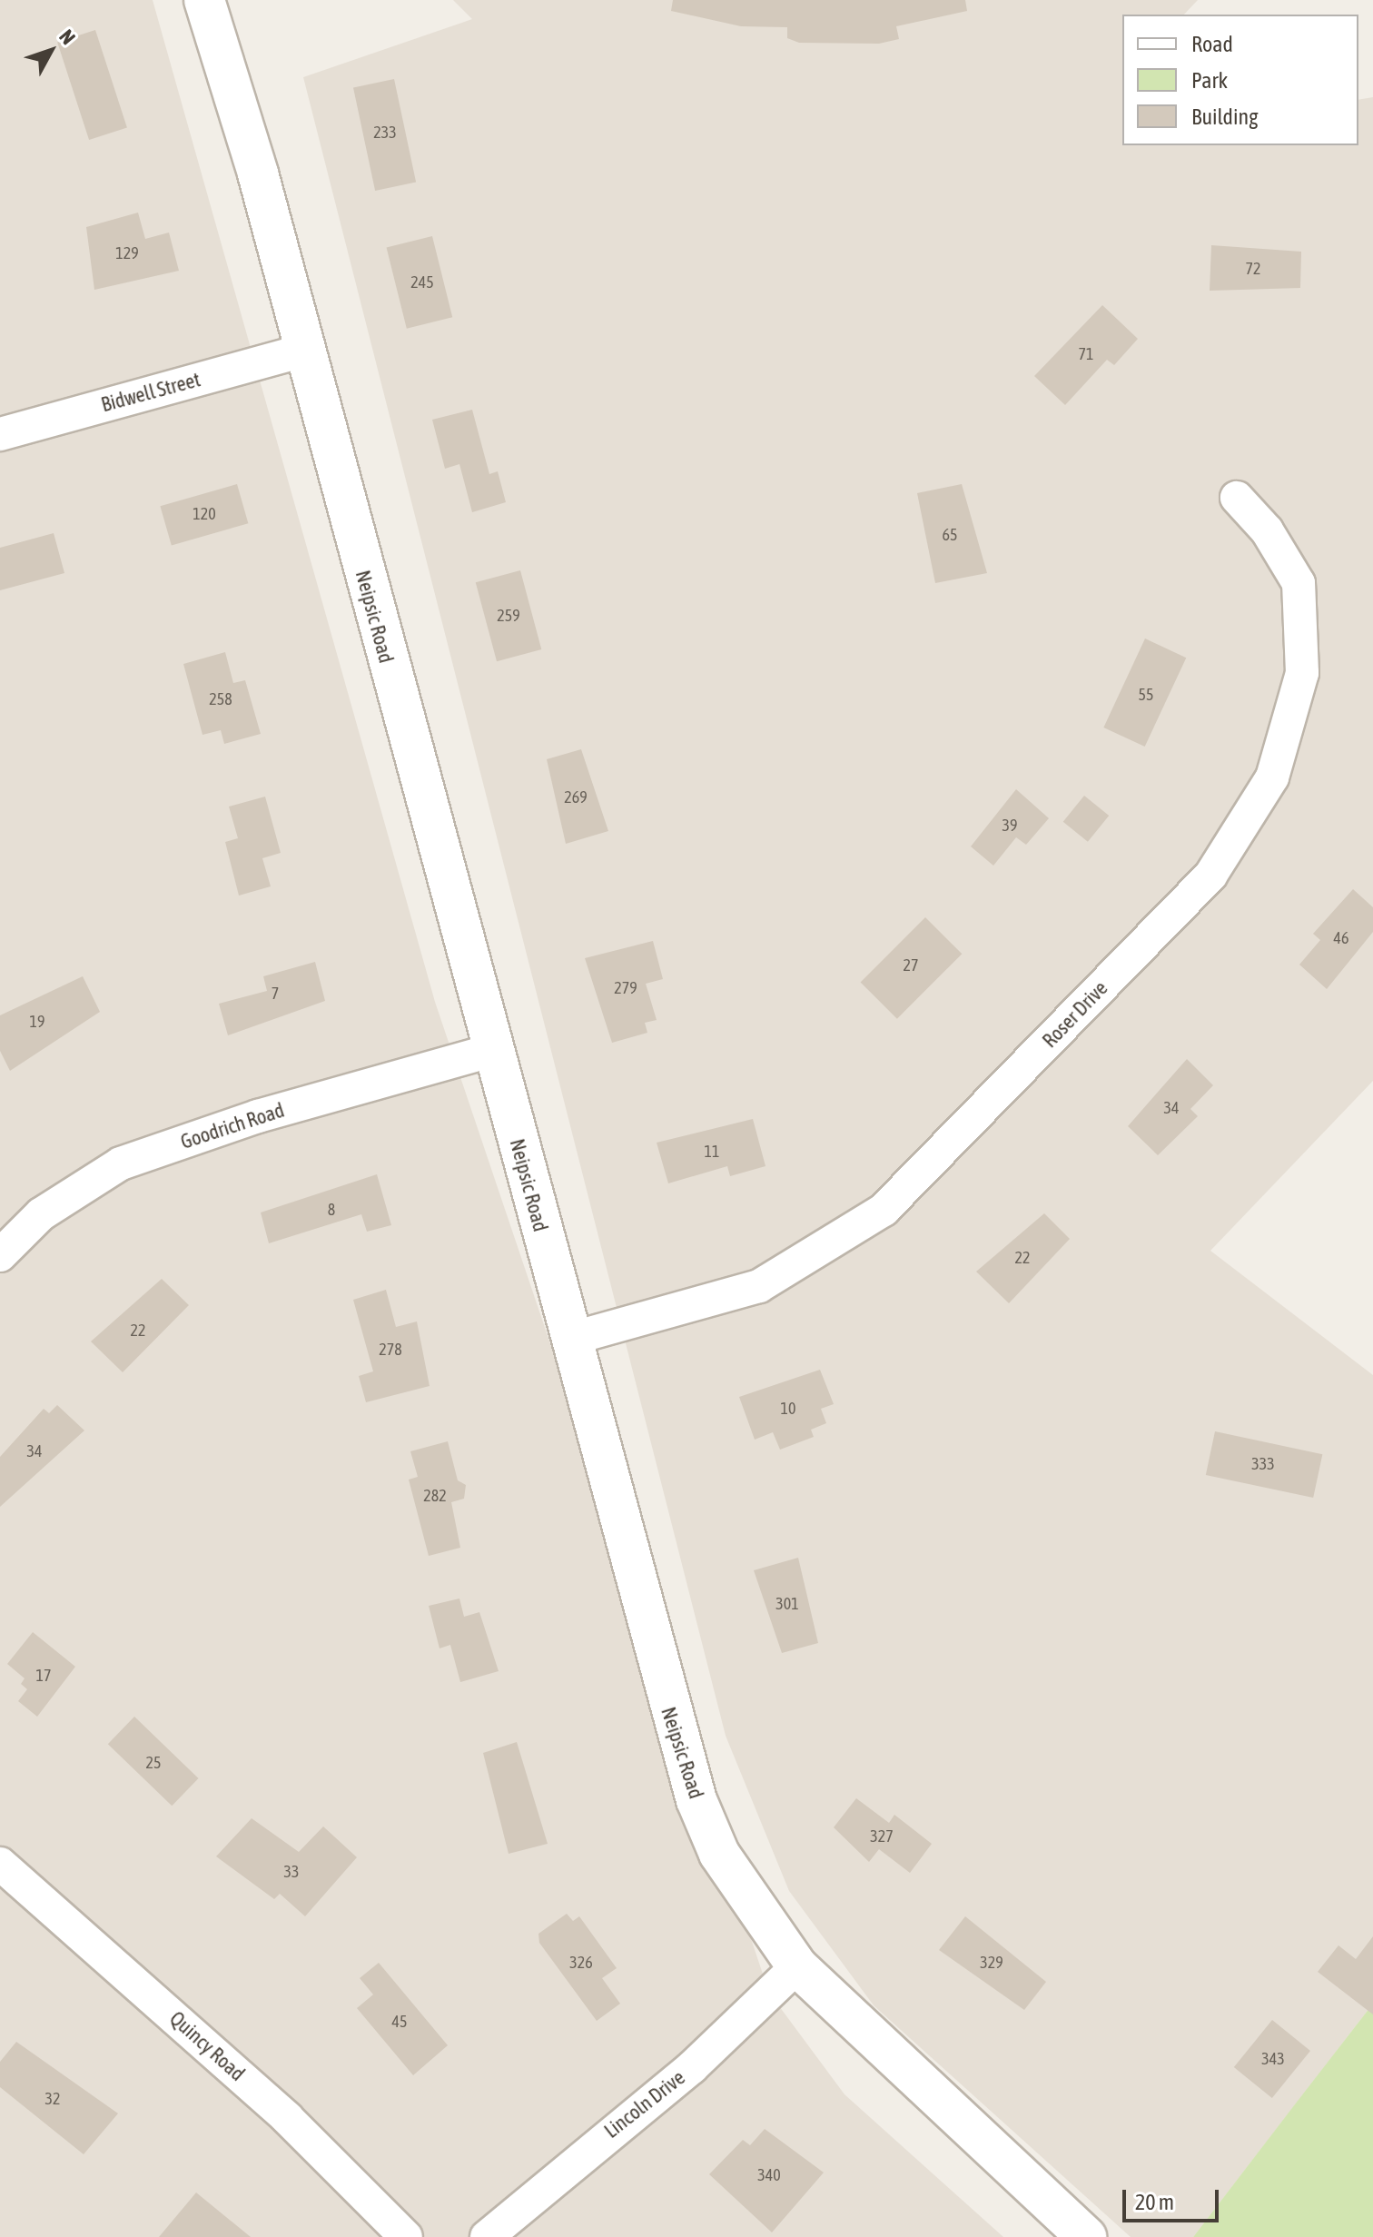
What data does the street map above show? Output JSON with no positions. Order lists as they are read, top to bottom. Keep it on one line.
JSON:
{"streets":{"street":["Bidwell Street","Neipsic Road","Roser Drive","Goodrich Road","Quincy Road","Lincoln Drive"]},"crossings":[["Bidwell Street","Neipsic Road"],["Neipsic Road","Roser Drive"],["Neipsic Road","Goodrich Road"],["Neipsic Road","Lincoln Drive"]],"house_numbers":["233","129","72","245","71","120","65","259","55","258","269","39","46","27","279","7","19","34","11","8","22","22","278","10","34","333","282","301","17","25","327","33","326","329","45","343","32","340"],"legend":["Road","Park","Building"],"scale_bar":"20 m","north":"top right"}
